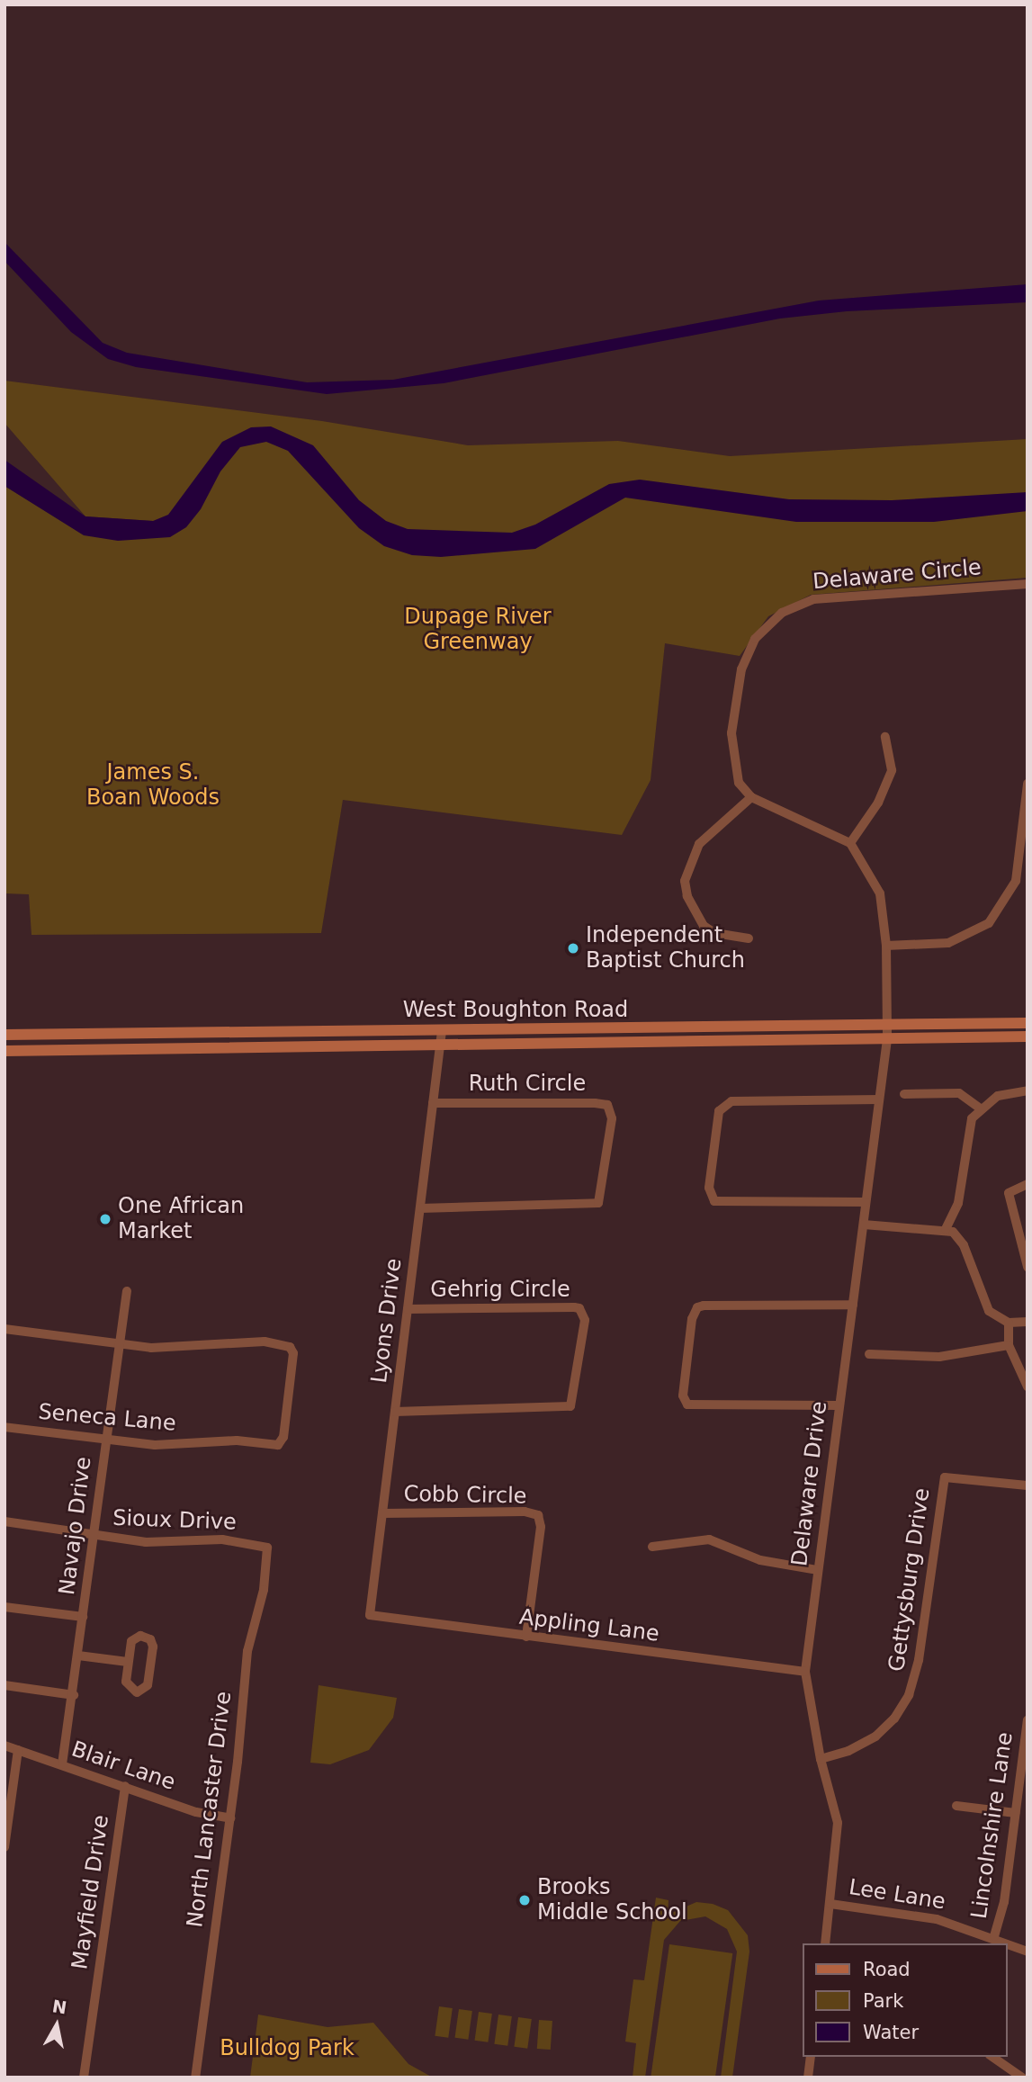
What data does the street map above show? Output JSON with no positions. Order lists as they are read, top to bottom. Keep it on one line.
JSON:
{"streets":{"main road":["West Boughton Road"],"street":["Delaware Circle","Ruth Circle","Gehrig Circle","Lyons Drive","Seneca Lane","Delaware Drive","Cobb Circle","Sioux Drive","Navajo Drive","Gettysburg Drive","Appling Lane","Blair Lane","North Lancaster Drive","Lincolnshire Lane","Mayfield Drive","Lee Lane"]},"crossings":[["West Boughton Road","Lyons Drive"],["West Boughton Road","Delaware Drive"],["Ruth Circle","Lyons Drive"],["Gehrig Circle","Lyons Drive"],["Lyons Drive","Cobb Circle"],["Lyons Drive","Appling Lane"],["Seneca Lane","Navajo Drive"],["Delaware Drive","Gettysburg Drive"],["Delaware Drive","Appling Lane"],["Delaware Drive","Lee Lane"],["Cobb Circle","Appling Lane"],["Sioux Drive","Navajo Drive"],["Sioux Drive","North Lancaster Drive"],["Navajo Drive","Blair Lane"],["Blair Lane","North Lancaster Drive"],["Blair Lane","Mayfield Drive"],["Lincolnshire Lane","Lee Lane"]],"parks":["Dupage River Greenway","James S. Boan Woods","Bulldog Park"],"places":["Independent Baptist Church","One African Market","Brooks Middle School"],"legend":["Road","Park","Water"],"north":"top"}
